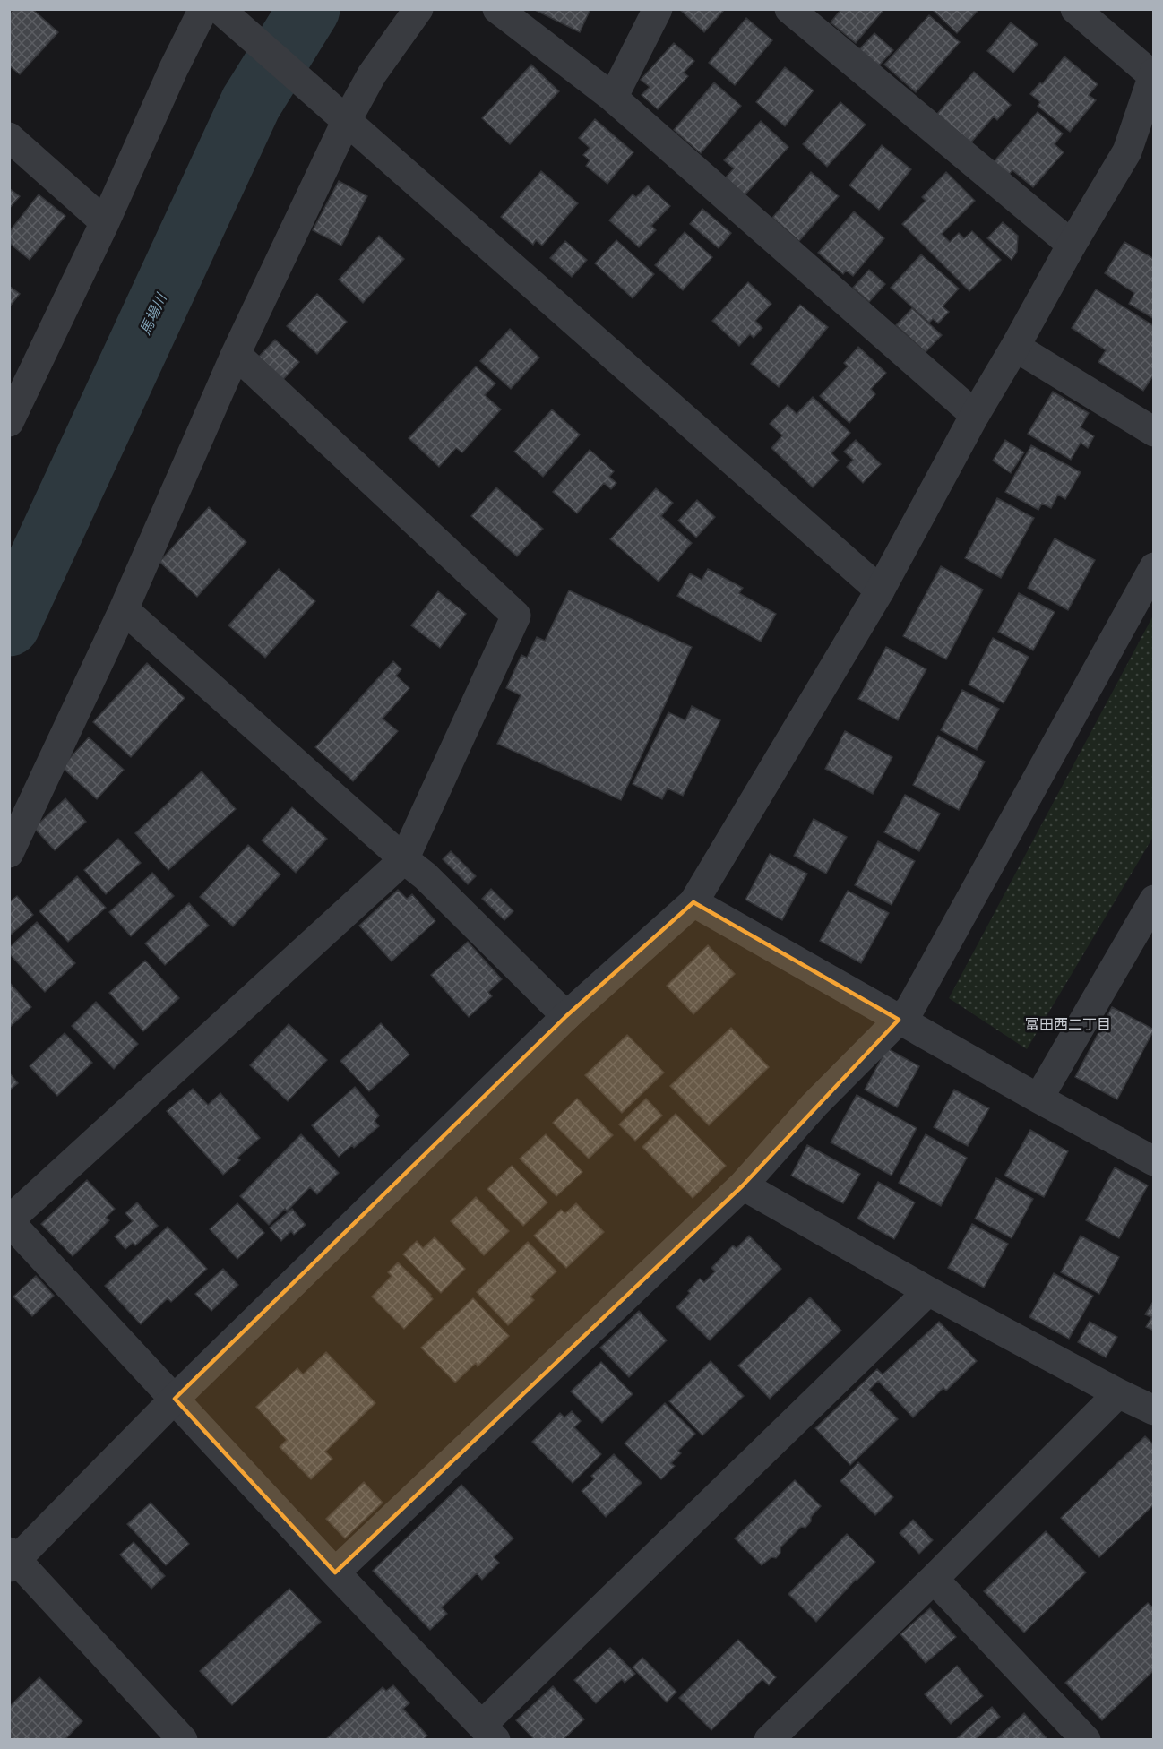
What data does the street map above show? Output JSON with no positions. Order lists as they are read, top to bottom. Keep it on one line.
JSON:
{"districts":["富田西二丁目"],"water":["馬場川"]}
